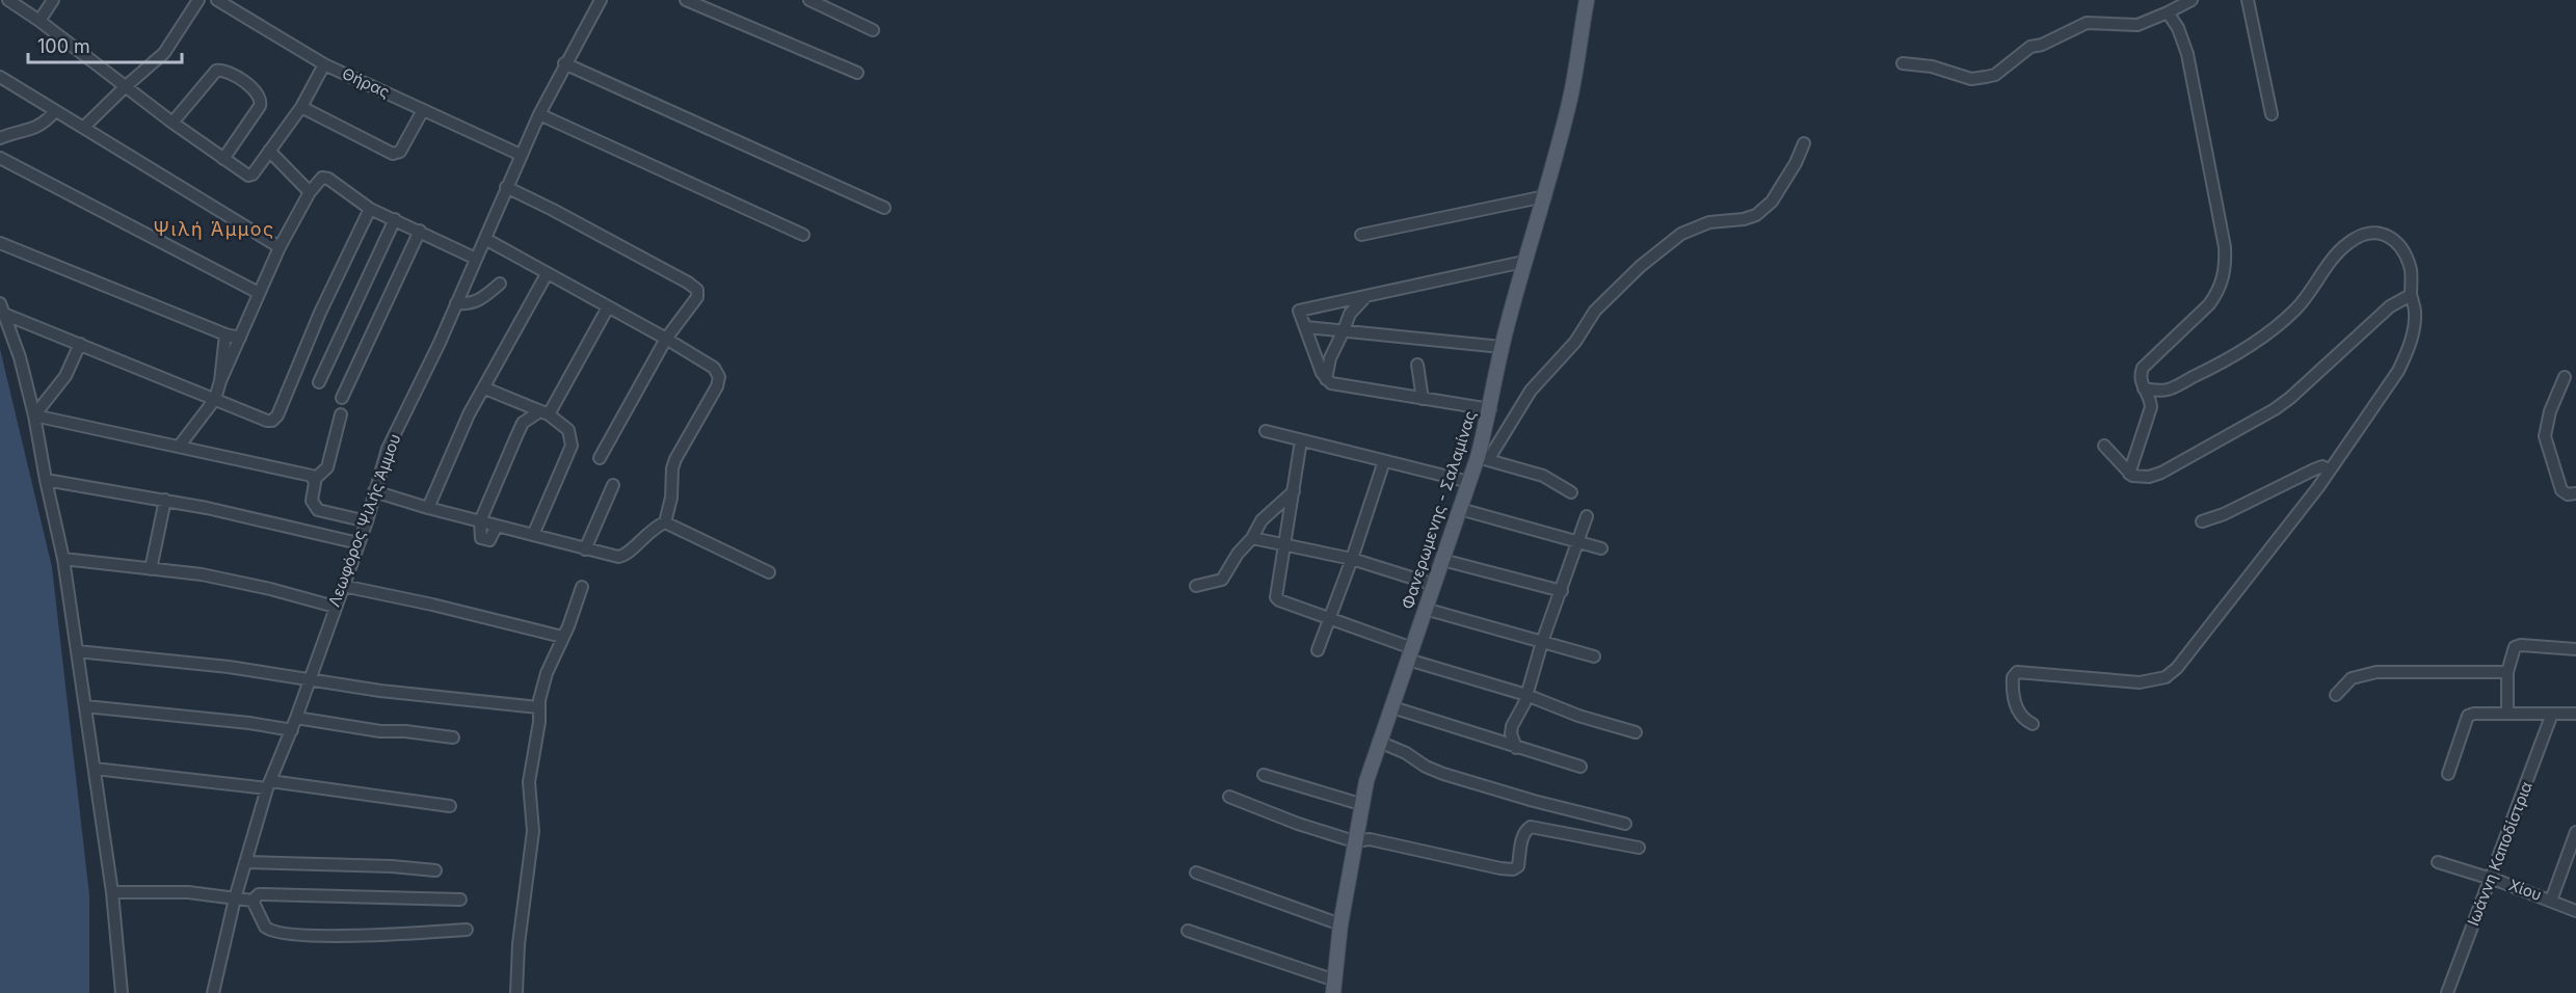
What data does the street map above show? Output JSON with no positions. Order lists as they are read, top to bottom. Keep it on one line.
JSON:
{"streets":{"main road":["Φανερωμενης - Σαλαμίνας"],"street":["Θήρας","Λεωφόρος Ψιλής Άμμου","Ιωάννη Καποδίστρια","Χίου"]},"crossings":[["Θήρας","Λεωφόρος Ψιλής Άμμου"],["Ιωάννη Καποδίστρια","Χίου"]],"districts":["Ψιλή Άμμος"],"scale_bar":"100 m"}
